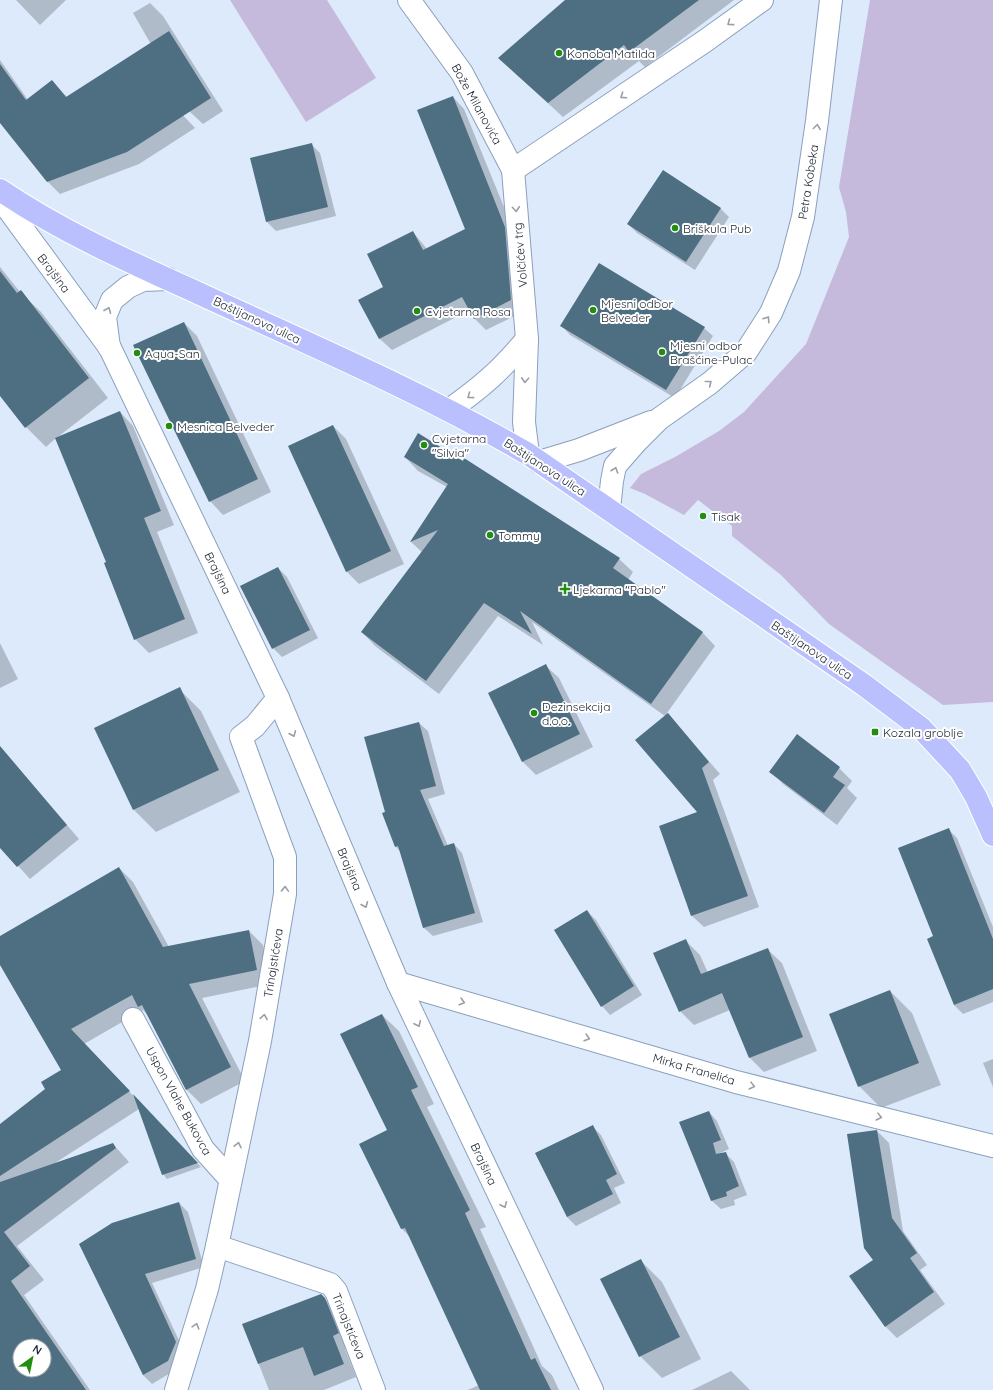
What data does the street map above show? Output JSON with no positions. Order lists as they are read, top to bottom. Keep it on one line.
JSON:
{"streets":{"main road":["Baštijanova ulica"],"street":["Bože Milanovića","Petra Kobeka","Volčićev trg","Brajšina","Trinajstićeva","Mirka Franelića","Uspon Vlahe Bukovca"]},"crossings":[["Bože Milanovića","Volčićev trg"],["Volčićev trg","Baštijanova ulica"],["Brajšina","Baštijanova ulica"],["Brajšina","Trinajstićeva"],["Brajšina","Mirka Franelića"],["Trinajstićeva","Uspon Vlahe Bukovca"]],"one_way":["Petra Kobeka","Volčićev trg","Brajšina","Trinajstićeva","Mirka Franelića"],"places":{"other":["Konoba Matilda","Briškula Pub","Mjesni odbor Belveder","Cvjetarna Rosa","Mjesni odbor Brašćine-Pulac","Aqua-San","Mesnica Belveder","Cvjetarna \"Silvia\"","Tisak","Tommy","Dezinsekcija d.o.o."],"health":["Ljekarna \"Pablo\""],"transit":["Kozala groblje"]},"north":"top right"}
